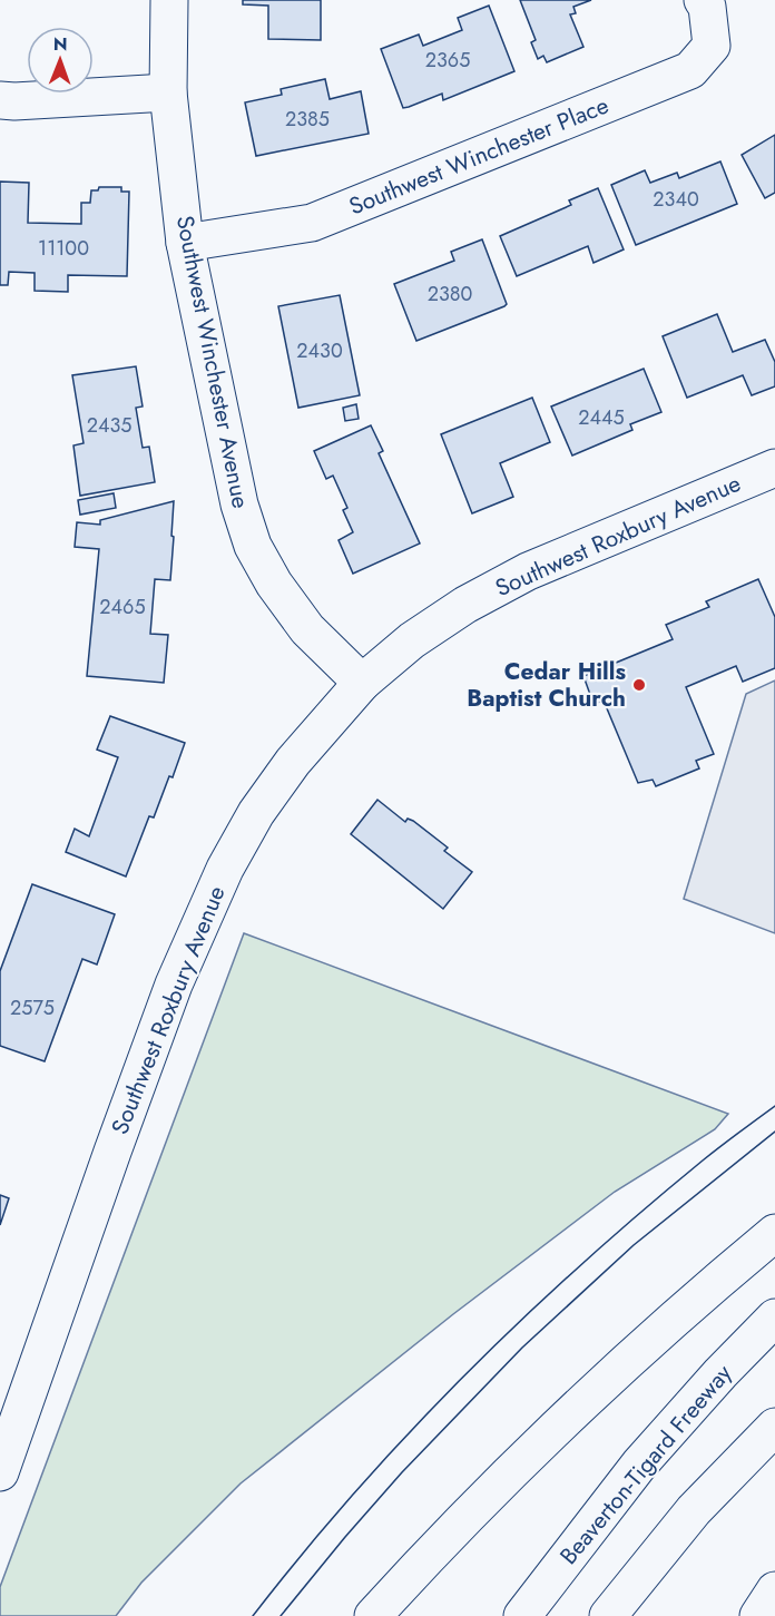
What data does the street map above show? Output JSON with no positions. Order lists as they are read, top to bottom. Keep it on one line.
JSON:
{"streets":{"main road":["Southwest Winchester Place","Southwest Winchester Avenue","Southwest Roxbury Avenue","Beaverton-Tigard Freeway"]},"crossings":[["Southwest Winchester Place","Southwest Winchester Avenue"],["Southwest Winchester Avenue","Southwest Roxbury Avenue"]],"places":["Cedar Hills Baptist Church"],"house_numbers":["2365","2385","2340","11100","2380","2430","2445","2435","2465","2575"],"north":"top"}
